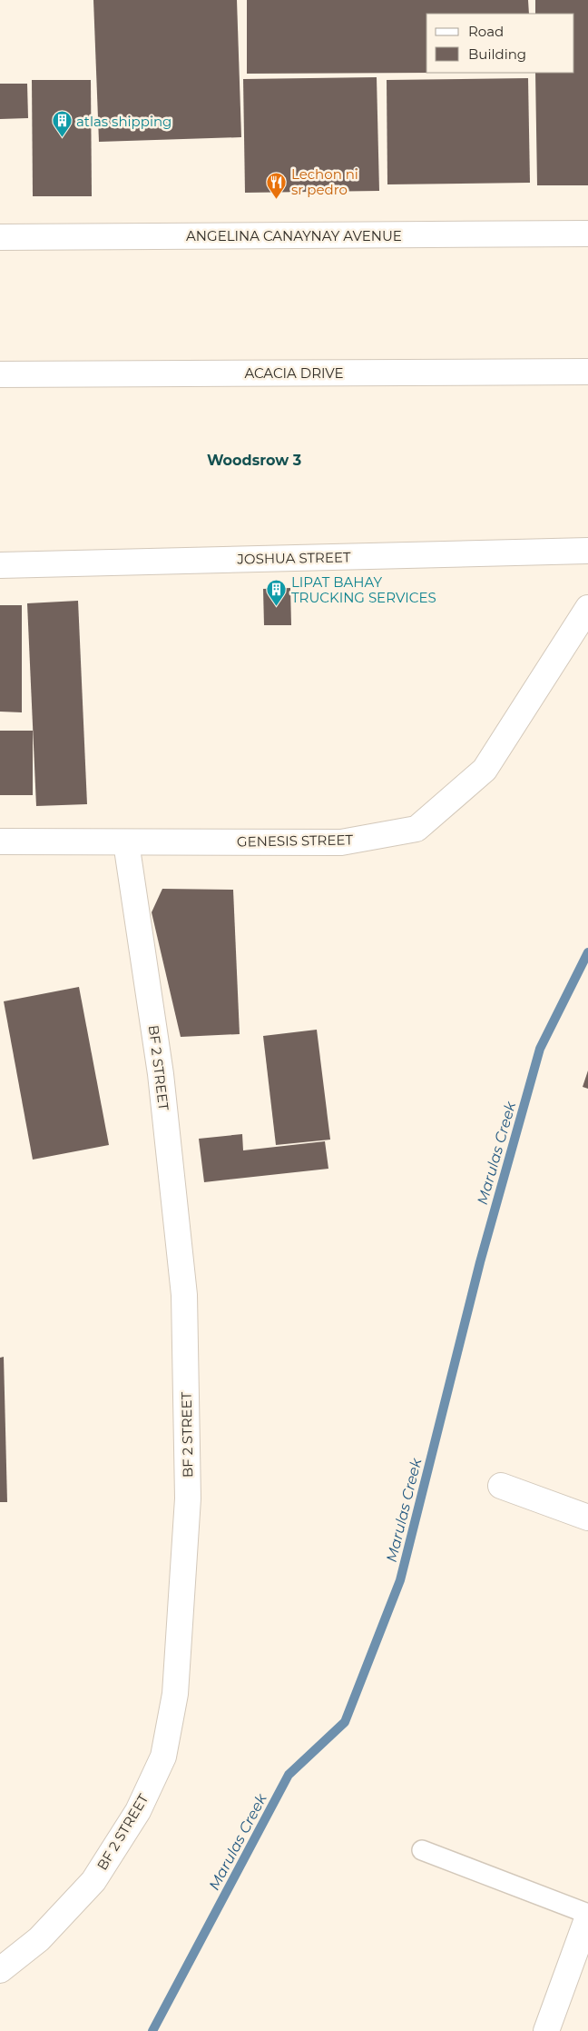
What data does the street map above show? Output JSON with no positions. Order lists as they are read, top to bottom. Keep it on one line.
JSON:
{"streets":{"street":["ANGELINA CANAYNAY AVENUE","ACACIA DRIVE","JOSHUA STREET","GENESIS STREET","BF 2 STREET"]},"crossings":[["GENESIS STREET","BF 2 STREET"]],"districts":["Woodsrow 3"],"water":["Marulas Creek"],"places":{"building":["atlas shipping","LIPAT BAHAY TRUCKING SERVICES"],"restaurant":["Lechon ni sr pedro"]},"legend":["Road","Building"]}
